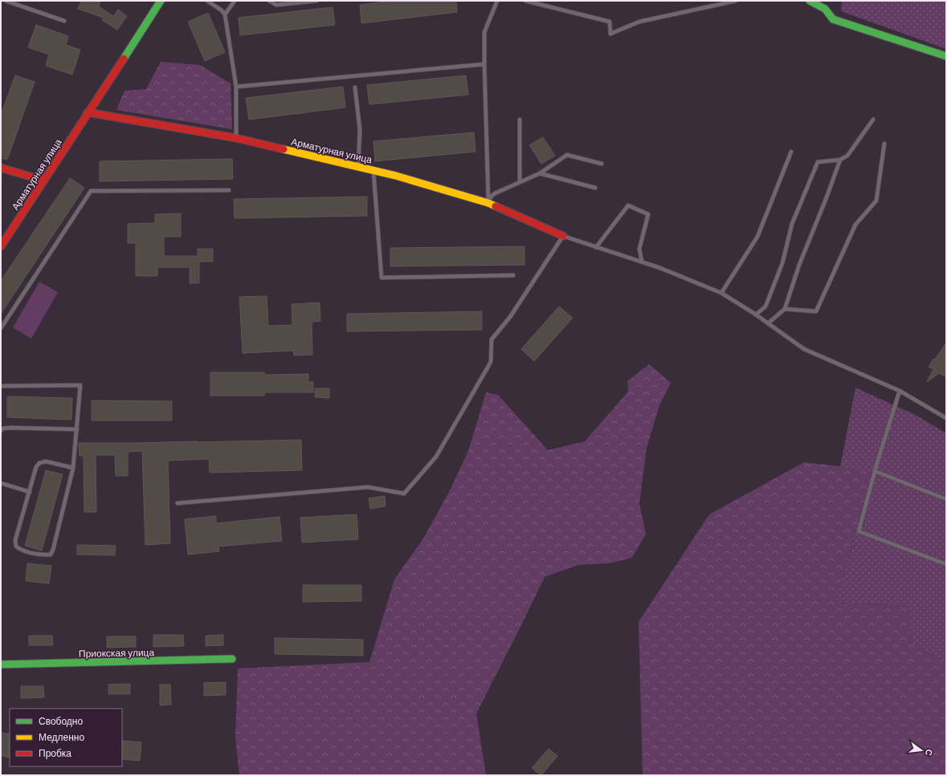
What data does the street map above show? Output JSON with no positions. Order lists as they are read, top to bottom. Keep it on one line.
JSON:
{"streets":{"street":["Арматурная улица","Приокская улица"]},"legend":["Свободно","Медленно","Пробка"],"north":"right"}
